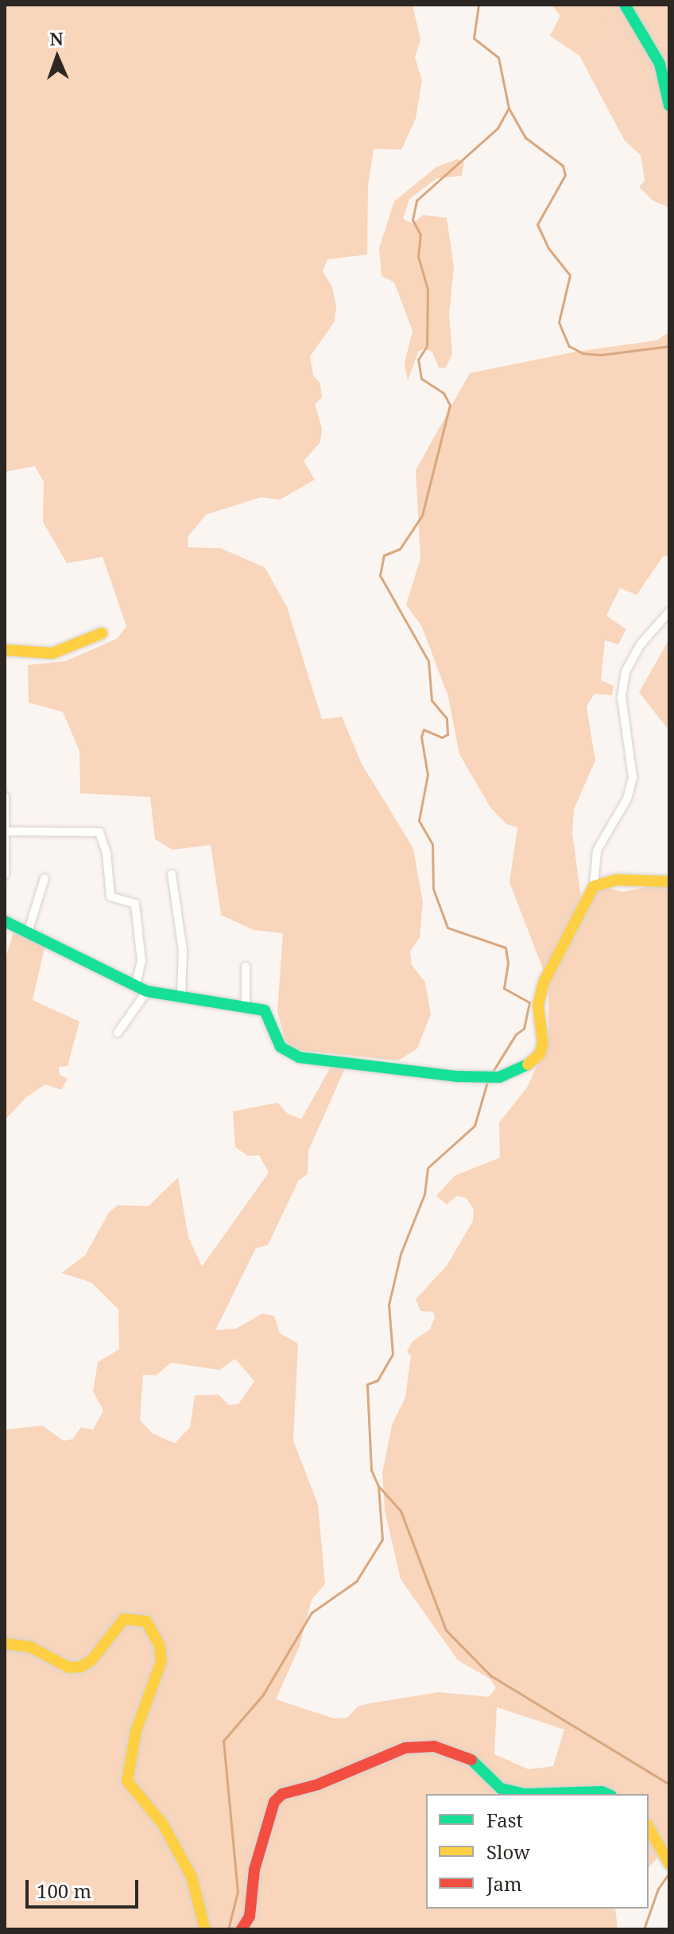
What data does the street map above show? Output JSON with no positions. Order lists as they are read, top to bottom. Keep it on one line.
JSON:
{"legend":["Fast","Slow","Jam"],"scale_bar":"100 m","north":"top"}
